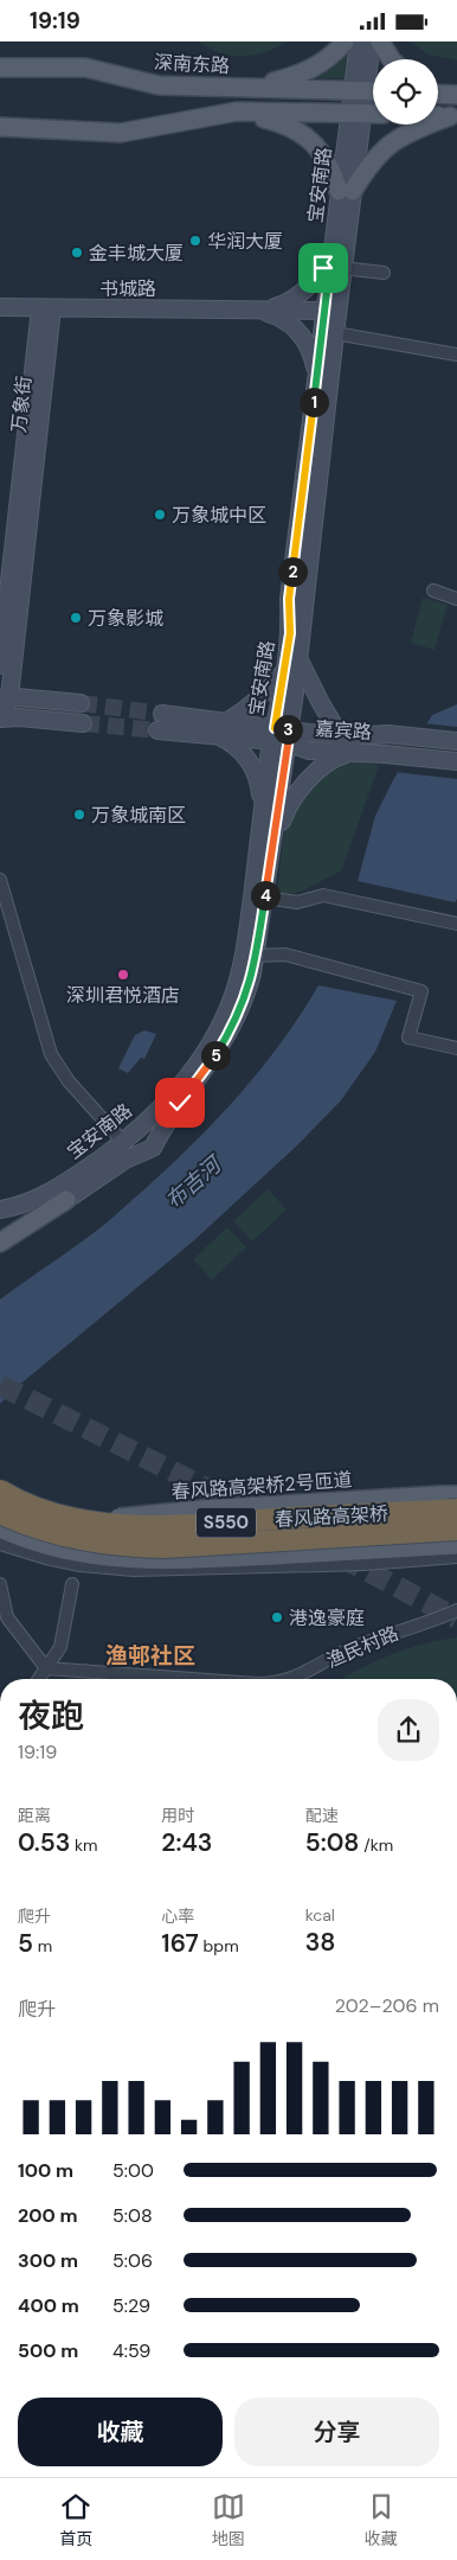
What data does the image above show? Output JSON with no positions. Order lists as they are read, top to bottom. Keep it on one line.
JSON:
{"streets":{"highway":["春风路高架桥","S550"],"main road":["深南东路","春风路高架桥2号匝道"],"street":["宝安南路","书城路","万象街","嘉宾路","渔民村路"]},"crossings":[["深南东路","宝安南路"],["宝安南路","书城路"],["宝安南路","嘉宾路"],["书城路","万象街"],["春风路高架桥2号匝道","春风路高架桥"]],"districts":["渔邨社区"],"water":["布吉河"],"places":["华润大厦","金丰城大厦","万象城中区","万象影城","万象城南区","深圳君悦酒店","港逸豪庭"],"page":{"status":"19:19","pins":["1","2","3","4","5"],"heading":["夜跑","19:19"],"stats":[["距离","0.53 km"],["用时","2:43"],["配速","5:08 /km"],["爬升","5 m"],["心率","167 bpm"],["kcal","38"]],"chart":["爬升","202–206 m"],"list":[{"name":"100 m","note":"5:00"},{"name":"200 m","note":"5:08"},{"name":"300 m","note":"5:06"},{"name":"400 m","note":"5:29"},{"name":"500 m","note":"4:59"}],"buttons":["收藏","分享"],"tabs":["首页","地图","收藏"]}}
